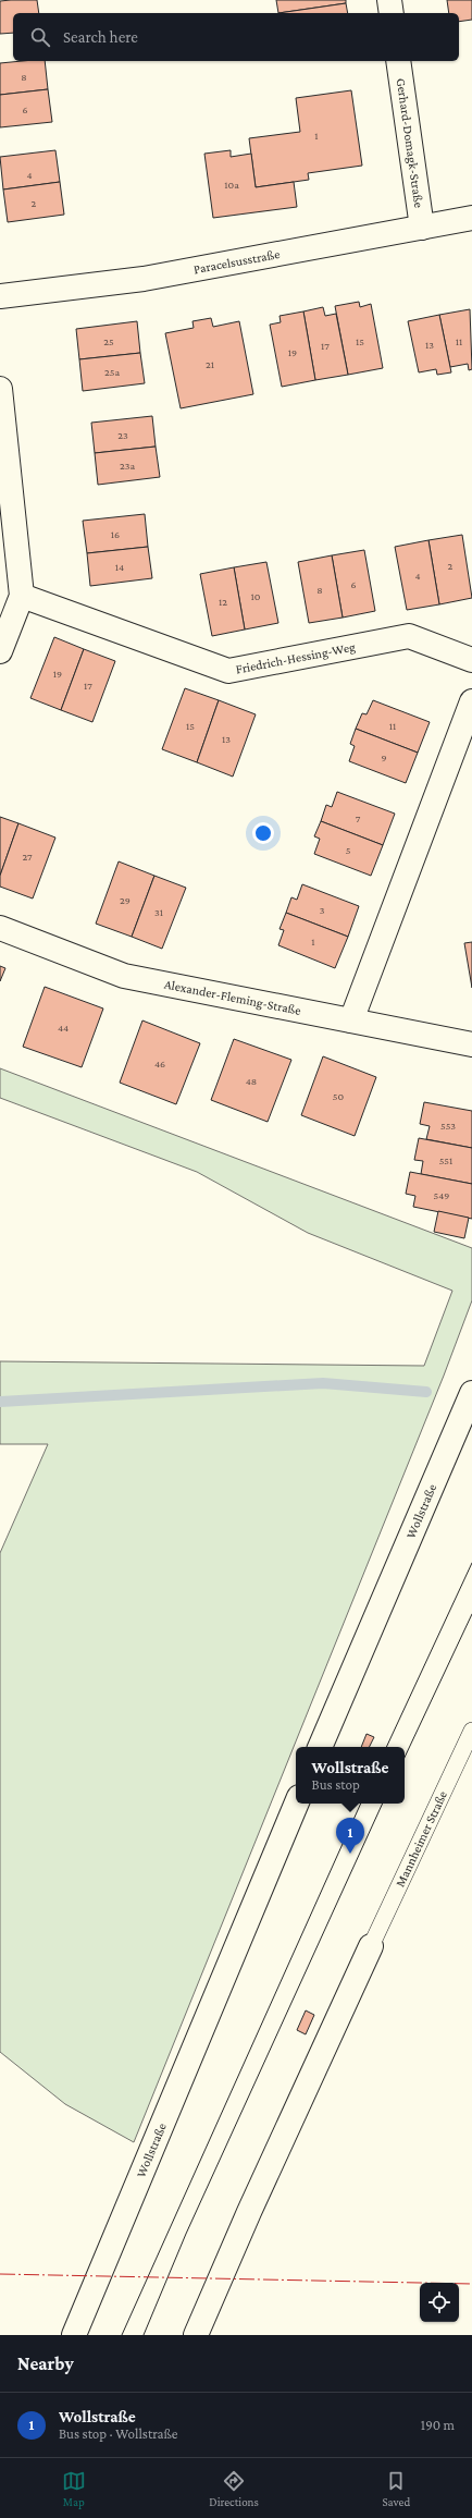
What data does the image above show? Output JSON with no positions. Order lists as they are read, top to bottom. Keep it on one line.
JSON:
{"streets":{"street":["Gerhard-Domagk-Straße","Paracelsusstraße","Friedrich-Hessing-Weg","Alexander-Fleming-Straße","Wollstraße"],"lane":["Mannheimer Straße"]},"crossings":[["Gerhard-Domagk-Straße","Paracelsusstraße"]],"house_numbers":["8","6","1","4","10a","2","25","15","11","13","17","19","21","25a","23","23a","16","2","14","4","6","8","10","12","19","17","15","11","13","9","7","5","27","29","3","31","1","44","46","48","50","553","551","549"],"page":{"search":"Search here","popup":["Wollstraße","Bus stop"],"pins":"1","heading":"Nearby","list":[{"mark":"1","name":"Wollstraße","note":"Bus stop · Wollstraße","value":"190 m"}],"nav":["Map","Directions","Saved"]}}
